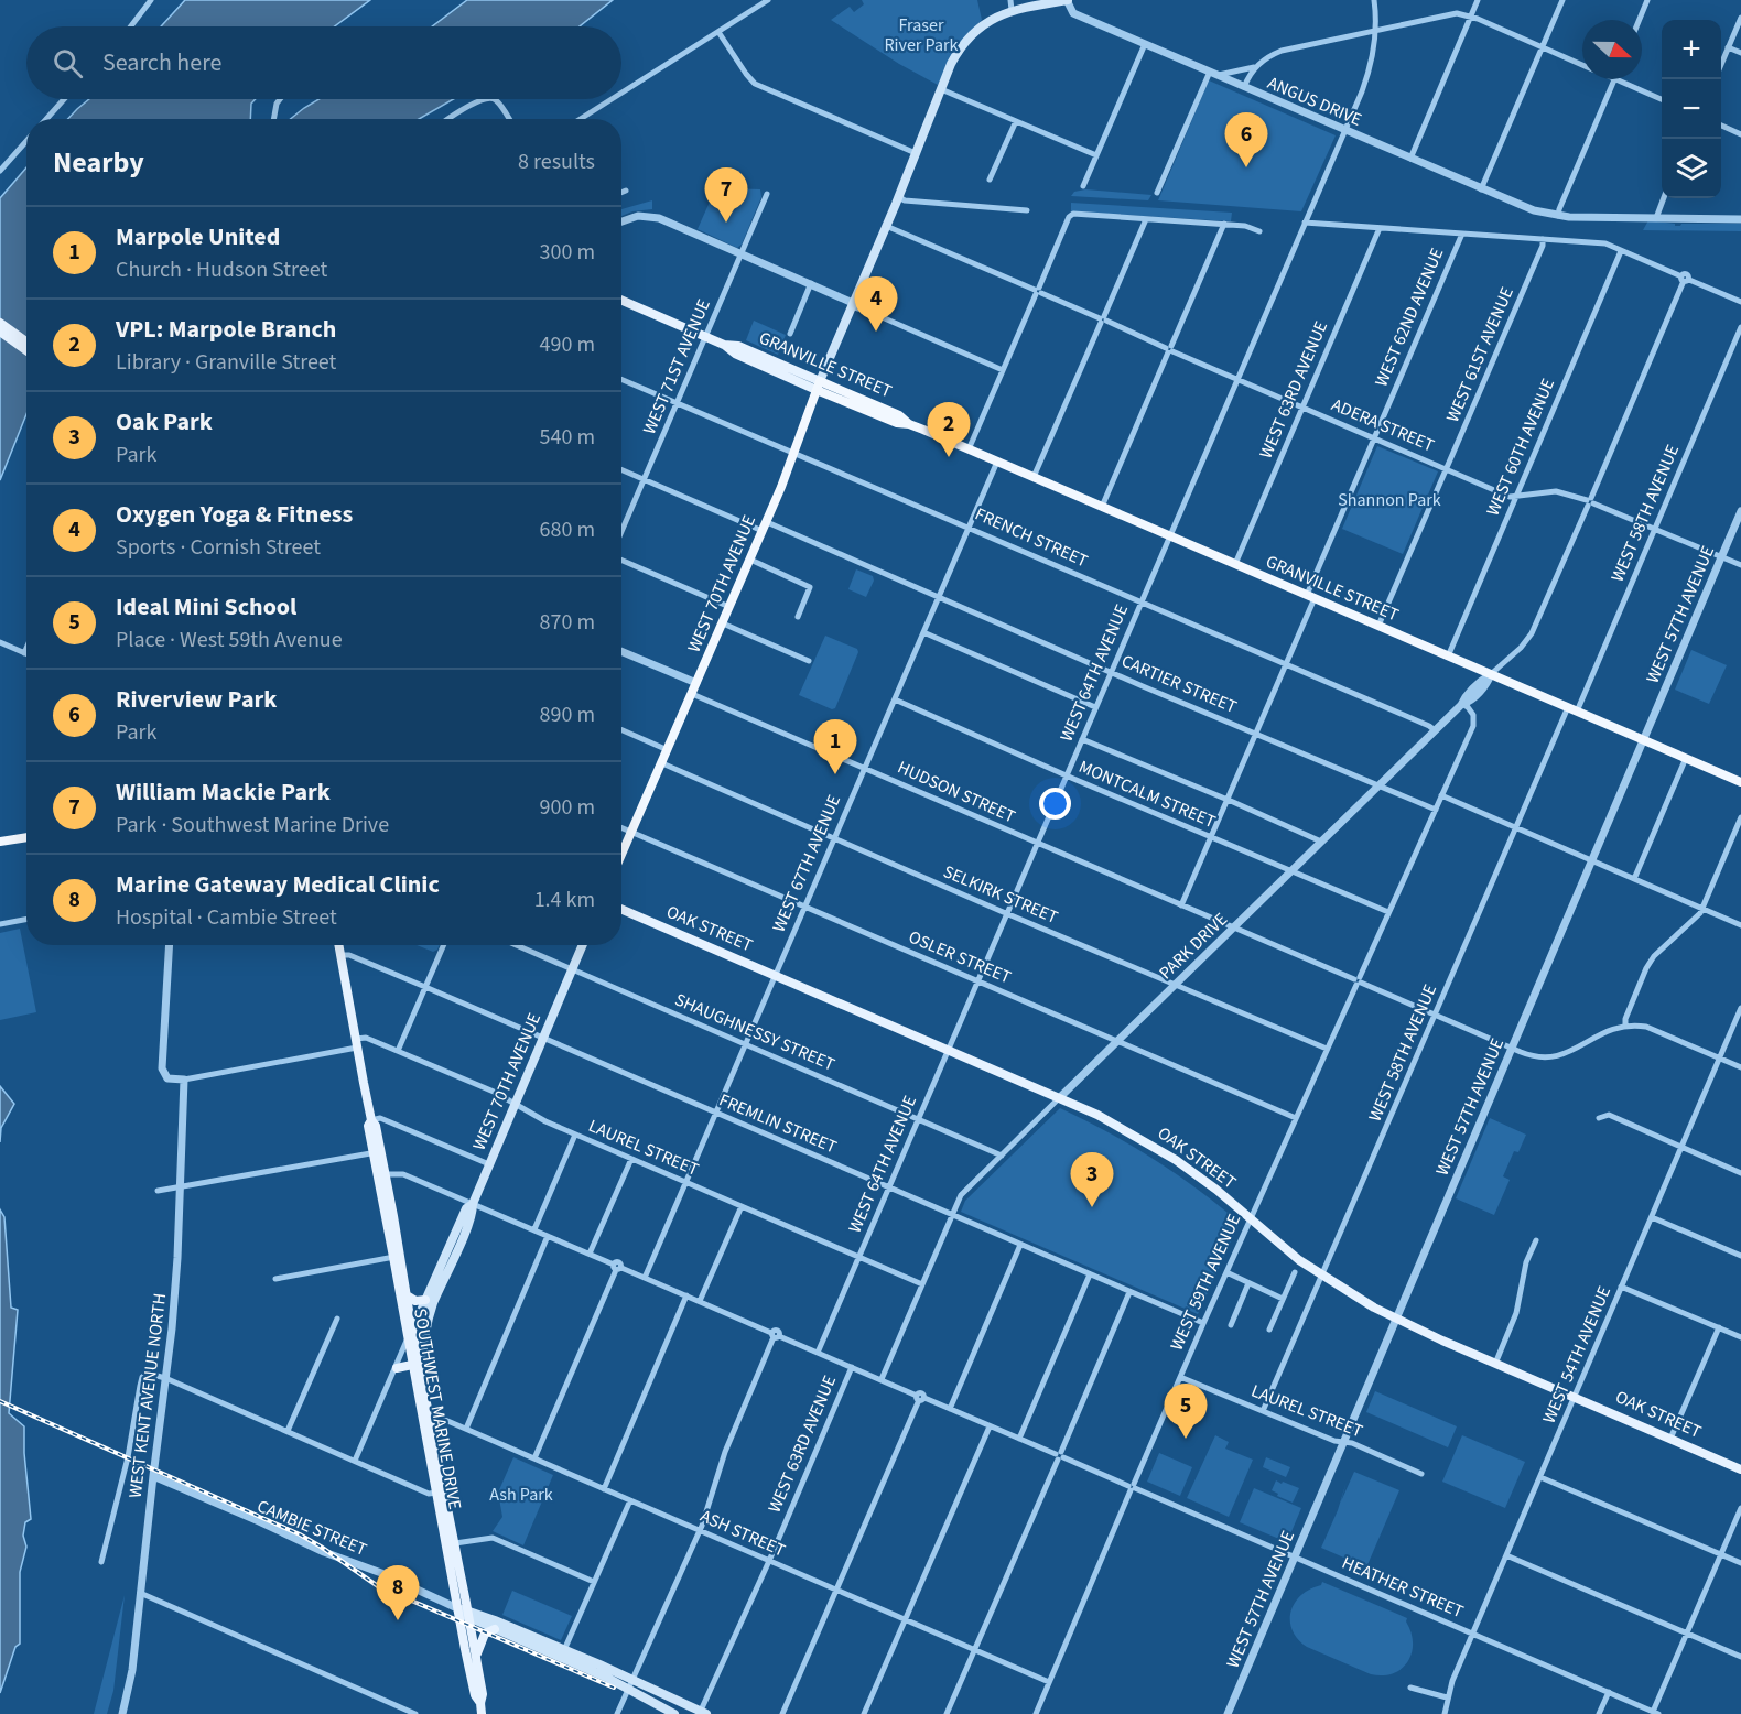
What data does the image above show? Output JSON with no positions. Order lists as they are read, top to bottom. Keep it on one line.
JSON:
{"streets":{"highway":["GRANVILLE STREET","WEST 70TH AVENUE"],"main road":["OAK STREET","SOUTHWEST MARINE DRIVE","CAMBIE STREET"],"street":["ANGUS DRIVE","WEST 62ND AVENUE","WEST 61ST AVENUE","WEST 71ST AVENUE","WEST 63RD AVENUE","ADERA STREET","WEST 60TH AVENUE","WEST 58TH AVENUE","FRENCH STREET","WEST 57TH AVENUE","WEST 64TH AVENUE","CARTIER STREET","HUDSON STREET","MONTCALM STREET","WEST 67TH AVENUE","SELKIRK STREET","PARK DRIVE","OSLER STREET","SHAUGHNESSY STREET","FREMLIN STREET","LAUREL STREET","WEST 59TH AVENUE","WEST 54TH AVENUE","WEST KENT AVENUE NORTH","ASH STREET","HEATHER STREET"]},"crossings":[["ANGUS DRIVE","WEST 64TH AVENUE"],["WEST 62ND AVENUE","GRANVILLE STREET"],["WEST 62ND AVENUE","ADERA STREET"],["WEST 62ND AVENUE","FRENCH STREET"],["WEST 62ND AVENUE","CARTIER STREET"],["WEST 62ND AVENUE","HUDSON STREET"],["WEST 62ND AVENUE","MONTCALM STREET"],["WEST 61ST AVENUE","GRANVILLE STREET"],["WEST 61ST AVENUE","ADERA STREET"],["GRANVILLE STREET","WEST 71ST AVENUE"],["GRANVILLE STREET","WEST 63RD AVENUE"],["GRANVILLE STREET","WEST 60TH AVENUE"],["GRANVILLE STREET","WEST 58TH AVENUE"],["GRANVILLE STREET","WEST 70TH AVENUE"],["GRANVILLE STREET","WEST 57TH AVENUE"],["GRANVILLE STREET","WEST 64TH AVENUE"],["GRANVILLE STREET","WEST 67TH AVENUE"],["GRANVILLE STREET","PARK DRIVE"],["WEST 71ST AVENUE","FRENCH STREET"],["WEST 71ST AVENUE","CARTIER STREET"],["WEST 63RD AVENUE","ADERA STREET"],["WEST 63RD AVENUE","CAMBIE STREET"],["WEST 63RD AVENUE","ASH STREET"],["WEST 63RD AVENUE","HEATHER STREET"],["ADERA STREET","WEST 60TH AVENUE"],["ADERA STREET","WEST 58TH AVENUE"],["ADERA STREET","WEST 57TH AVENUE"],["ADERA STREET","WEST 64TH AVENUE"],["WEST 58TH AVENUE","HUDSON STREET"],["WEST 58TH AVENUE","OAK STREET"],["WEST 58TH AVENUE","LAUREL STREET"],["FRENCH STREET","WEST 70TH AVENUE"],["FRENCH STREET","WEST 64TH AVENUE"],["FRENCH STREET","WEST 67TH AVENUE"],["FRENCH STREET","PARK DRIVE"],["WEST 70TH AVENUE","CARTIER STREET"],["WEST 70TH AVENUE","HUDSON STREET"],["WEST 70TH AVENUE","SELKIRK STREET"],["WEST 70TH AVENUE","OSLER STREET"],["WEST 70TH AVENUE","SHAUGHNESSY STREET"],["WEST 70TH AVENUE","FREMLIN STREET"],["WEST 70TH AVENUE","LAUREL STREET"],["WEST 70TH AVENUE","SOUTHWEST MARINE DRIVE"],["WEST 70TH AVENUE","HEATHER STREET"],["WEST 57TH AVENUE","HUDSON STREET"],["WEST 57TH AVENUE","OAK STREET"],["WEST 57TH AVENUE","LAUREL STREET"],["WEST 57TH AVENUE","HEATHER STREET"],["WEST 64TH AVENUE","CARTIER STREET"],["WEST 64TH AVENUE","HUDSON STREET"],["WEST 64TH AVENUE","MONTCALM STREET"],["WEST 64TH AVENUE","SELKIRK STREET"],["WEST 64TH AVENUE","OAK STREET"],["WEST 64TH AVENUE","OSLER STREET"],["WEST 64TH AVENUE","SHAUGHNESSY STREET"],["WEST 64TH AVENUE","FREMLIN STREET"],["WEST 64TH AVENUE","LAUREL STREET"],["WEST 64TH AVENUE","HEATHER STREET"],["CARTIER STREET","WEST 67TH AVENUE"],["CARTIER STREET","PARK DRIVE"],["CARTIER STREET","WEST 59TH AVENUE"],["HUDSON STREET","WEST 67TH AVENUE"],["HUDSON STREET","PARK DRIVE"],["HUDSON STREET","WEST 59TH AVENUE"],["MONTCALM STREET","WEST 67TH AVENUE"],["MONTCALM STREET","PARK DRIVE"],["MONTCALM STREET","WEST 59TH AVENUE"],["WEST 67TH AVENUE","SELKIRK STREET"],["WEST 67TH AVENUE","OAK STREET"],["WEST 67TH AVENUE","OSLER STREET"],["WEST 67TH AVENUE","SHAUGHNESSY STREET"],["WEST 67TH AVENUE","FREMLIN STREET"],["WEST 67TH AVENUE","LAUREL STREET"],["WEST 67TH AVENUE","HEATHER STREET"],["SELKIRK STREET","PARK DRIVE"],["SELKIRK STREET","WEST 59TH AVENUE"],["OAK STREET","PARK DRIVE"],["OAK STREET","WEST 59TH AVENUE"],["OAK STREET","WEST 54TH AVENUE"],["PARK DRIVE","OSLER STREET"],["PARK DRIVE","SHAUGHNESSY STREET"],["PARK DRIVE","FREMLIN STREET"],["PARK DRIVE","WEST 59TH AVENUE"],["OSLER STREET","WEST 59TH AVENUE"],["FREMLIN STREET","WEST 59TH AVENUE"],["FREMLIN STREET","SOUTHWEST MARINE DRIVE"],["LAUREL STREET","WEST 59TH AVENUE"],["LAUREL STREET","WEST KENT AVENUE NORTH"],["LAUREL STREET","SOUTHWEST MARINE DRIVE"],["WEST 59TH AVENUE","ASH STREET"],["WEST 59TH AVENUE","HEATHER STREET"],["WEST 54TH AVENUE","HEATHER STREET"],["WEST KENT AVENUE NORTH","CAMBIE STREET"],["SOUTHWEST MARINE DRIVE","CAMBIE STREET"],["SOUTHWEST MARINE DRIVE","ASH STREET"],["SOUTHWEST MARINE DRIVE","HEATHER STREET"]],"parks":["Fraser River Park","Shannon Park","Ash Park"],"north":"right","page":{"map_buttons":["+","−"],"search":"Search here","pins":["6","7","4","2","1","3","5","8"],"heading":["Nearby","8 results"],"list":[{"mark":"1","name":"Marpole United","note":"Church · Hudson Street","value":"300 m"},{"mark":"2","name":"VPL: Marpole Branch","note":"Library · Granville Street","value":"490 m"},{"mark":"3","name":"Oak Park","note":"Park","value":"540 m"},{"mark":"4","name":"Oxygen Yoga & Fitness","note":"Sports · Cornish Street","value":"680 m"},{"mark":"5","name":"Ideal Mini School","note":"Place · West 59th Avenue","value":"870 m"},{"mark":"6","name":"Riverview Park","note":"Park","value":"890 m"},{"mark":"7","name":"William Mackie Park","note":"Park · Southwest Marine Drive","value":"900 m"},{"mark":"8","name":"Marine Gateway Medical Clinic","note":"Hospital · Cambie Street","value":"1.4 km"}]}}
